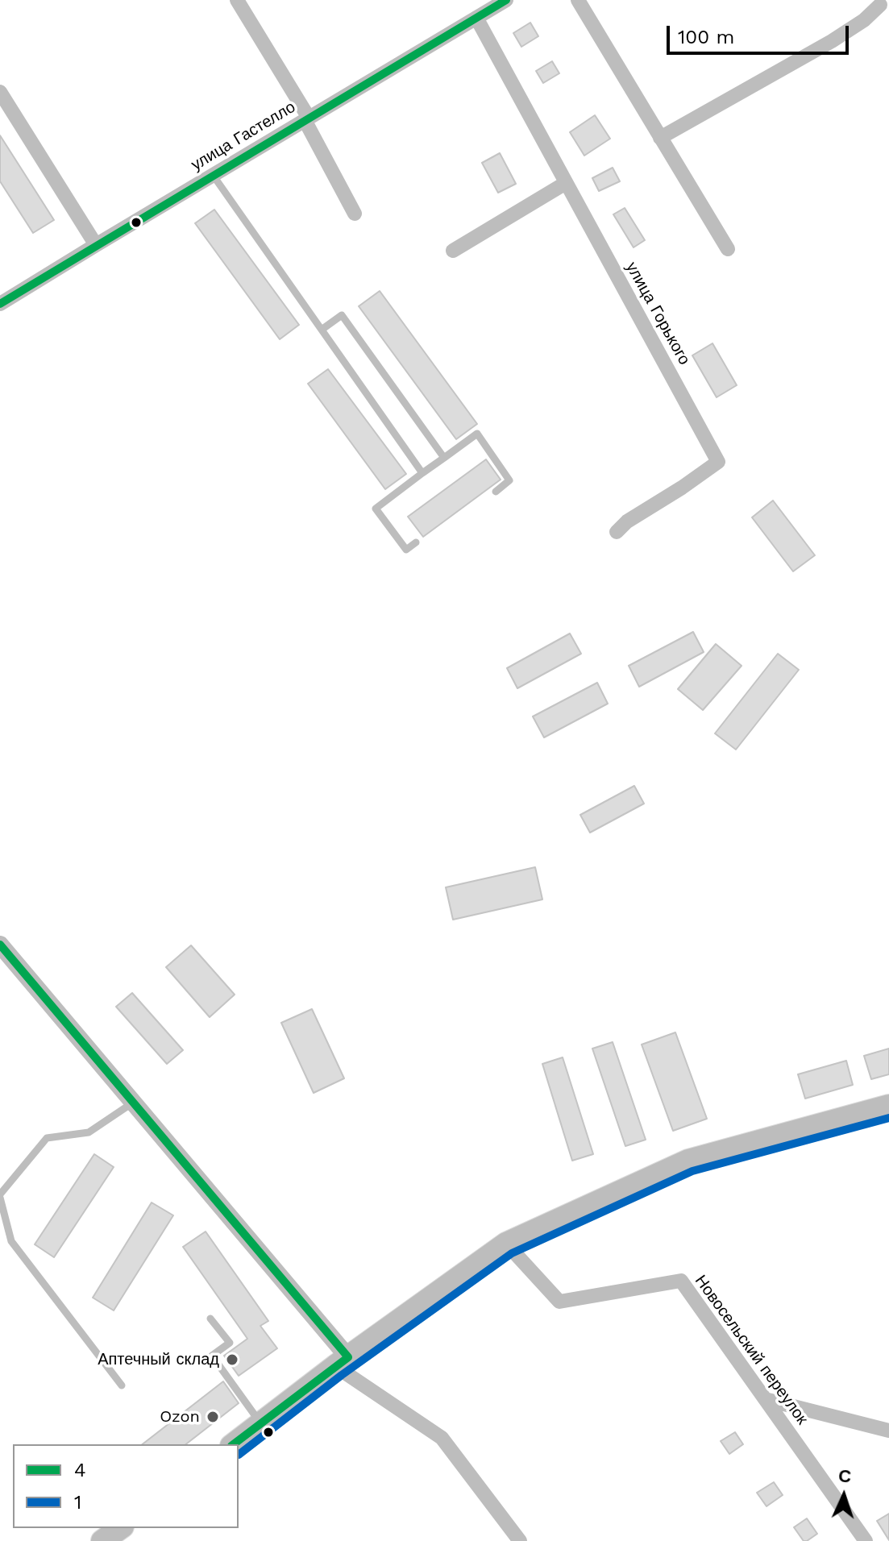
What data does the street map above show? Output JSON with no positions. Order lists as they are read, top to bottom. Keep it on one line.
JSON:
{"streets":{"street":["улица Гастелло","улица Горького","Новосельский переулок"]},"crossings":[["улица Гастелло","улица Горького"]],"places":["Аптечный склад","Ozon"],"lines":["transit line 4","transit line 1"],"legend":["4","1"],"scale_bar":"100 m","north":"top"}
